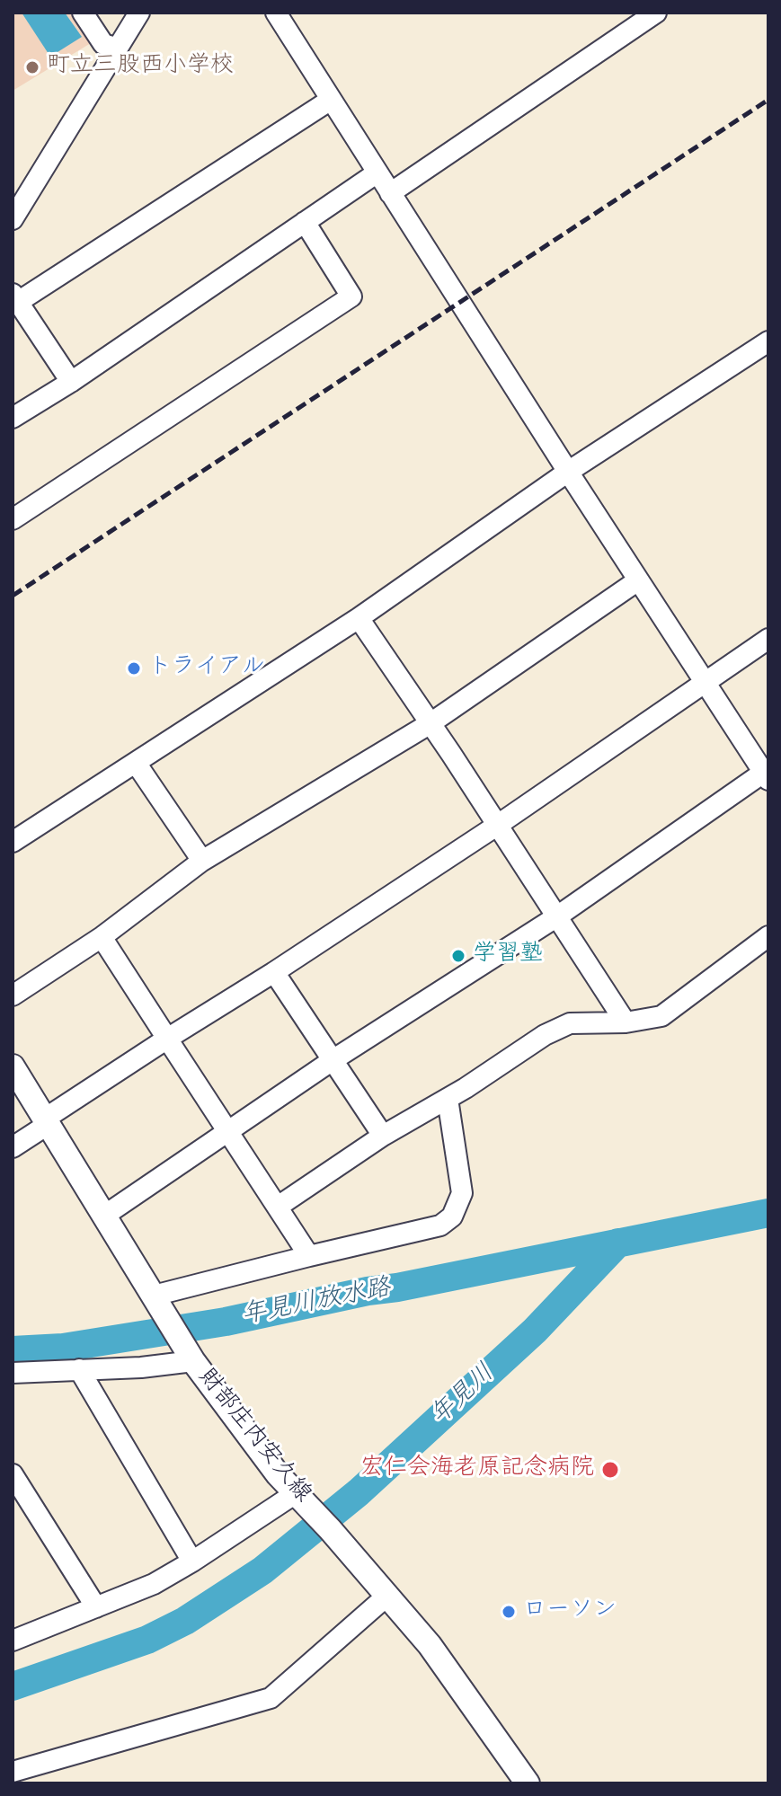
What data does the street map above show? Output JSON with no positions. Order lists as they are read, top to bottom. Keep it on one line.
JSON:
{"streets":{"main road":["財部庄内安久線"]},"water":["年見川放水路","年見川"],"places":["町立三股西小学校","トライアル","学習塾","宏仁会海老原記念病院","ローソン"]}
